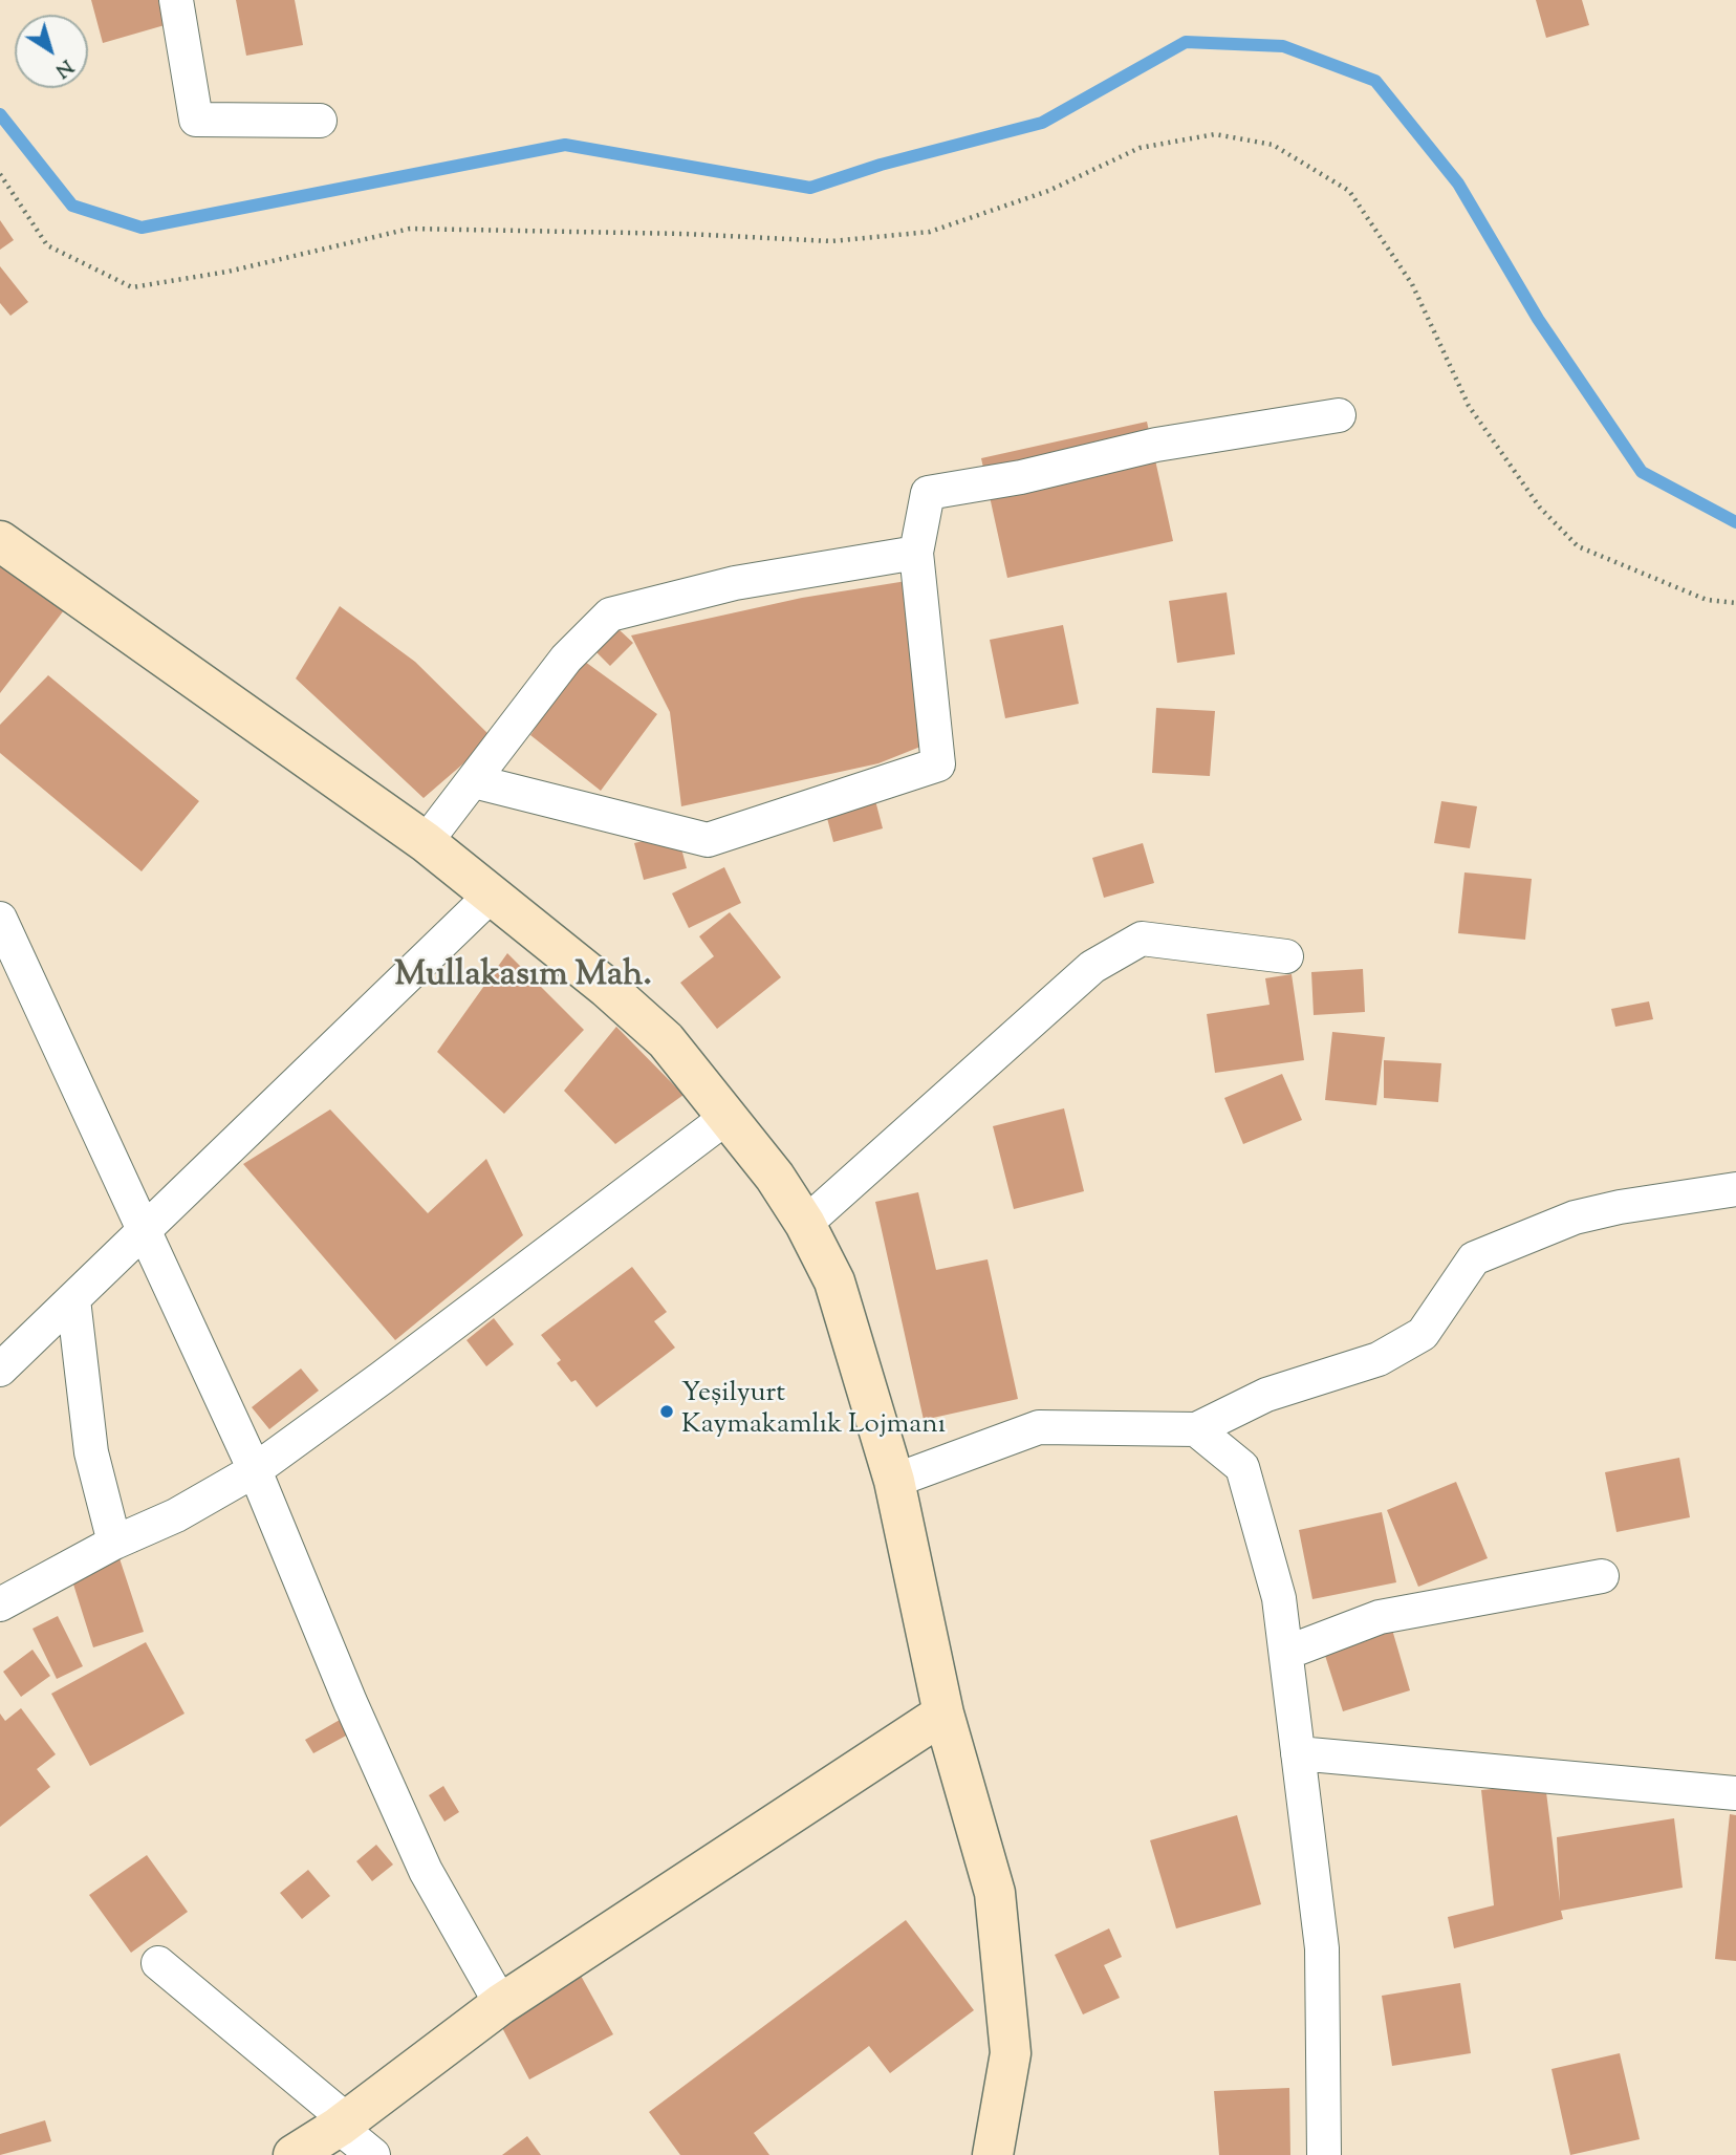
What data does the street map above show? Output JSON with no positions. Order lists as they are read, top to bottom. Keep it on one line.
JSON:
{"districts":["Mullakasım Mah."],"places":["Yeşilyurt Kaymakamlık Lojmanı"],"north":"bottom right"}
